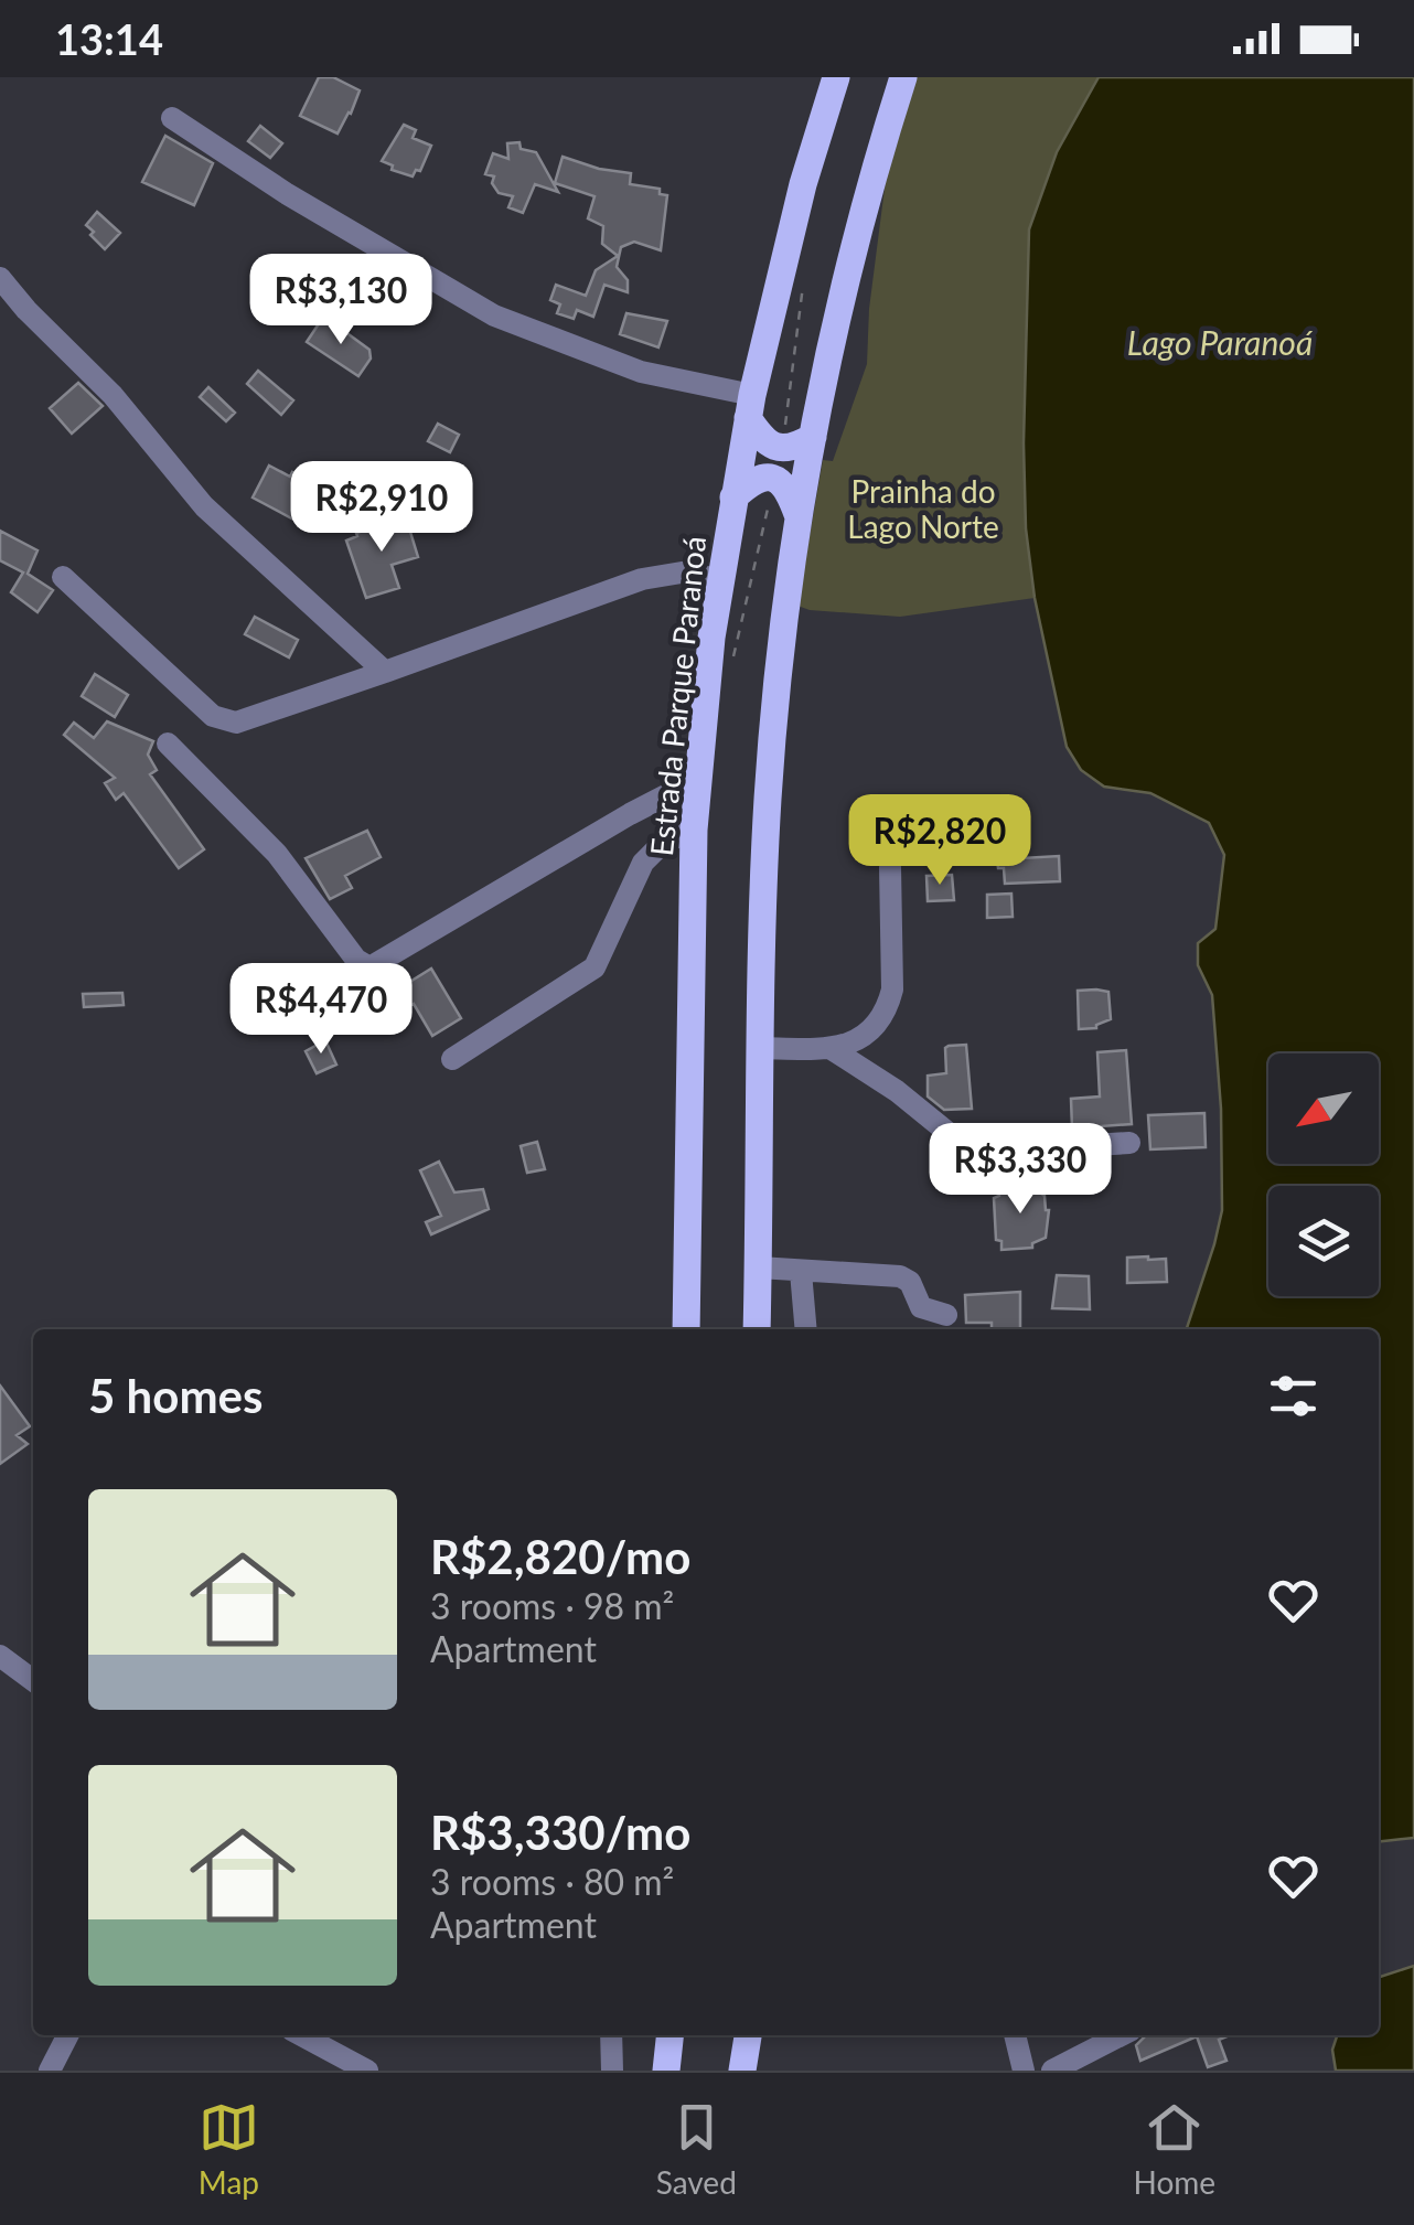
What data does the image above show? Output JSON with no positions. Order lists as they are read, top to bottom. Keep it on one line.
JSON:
{"streets":{"main road":["Estrada Parque Paranoá"]},"water":["Lago Paranoá"],"parks":["Prainha do Lago Norte"],"north":"bottom left","page":{"status":"13:14","price":["R$3,130","R$2,910","R$2,820","R$4,470","R$3,330"],"heading":"5 homes","list":[{"name":"R$2,820/mo","note":"3 rooms · 98 m² · Apartment"},{"name":"R$3,330/mo","note":"3 rooms · 80 m² · Apartment"}],"tabs":["Map","Saved","Home"]}}
